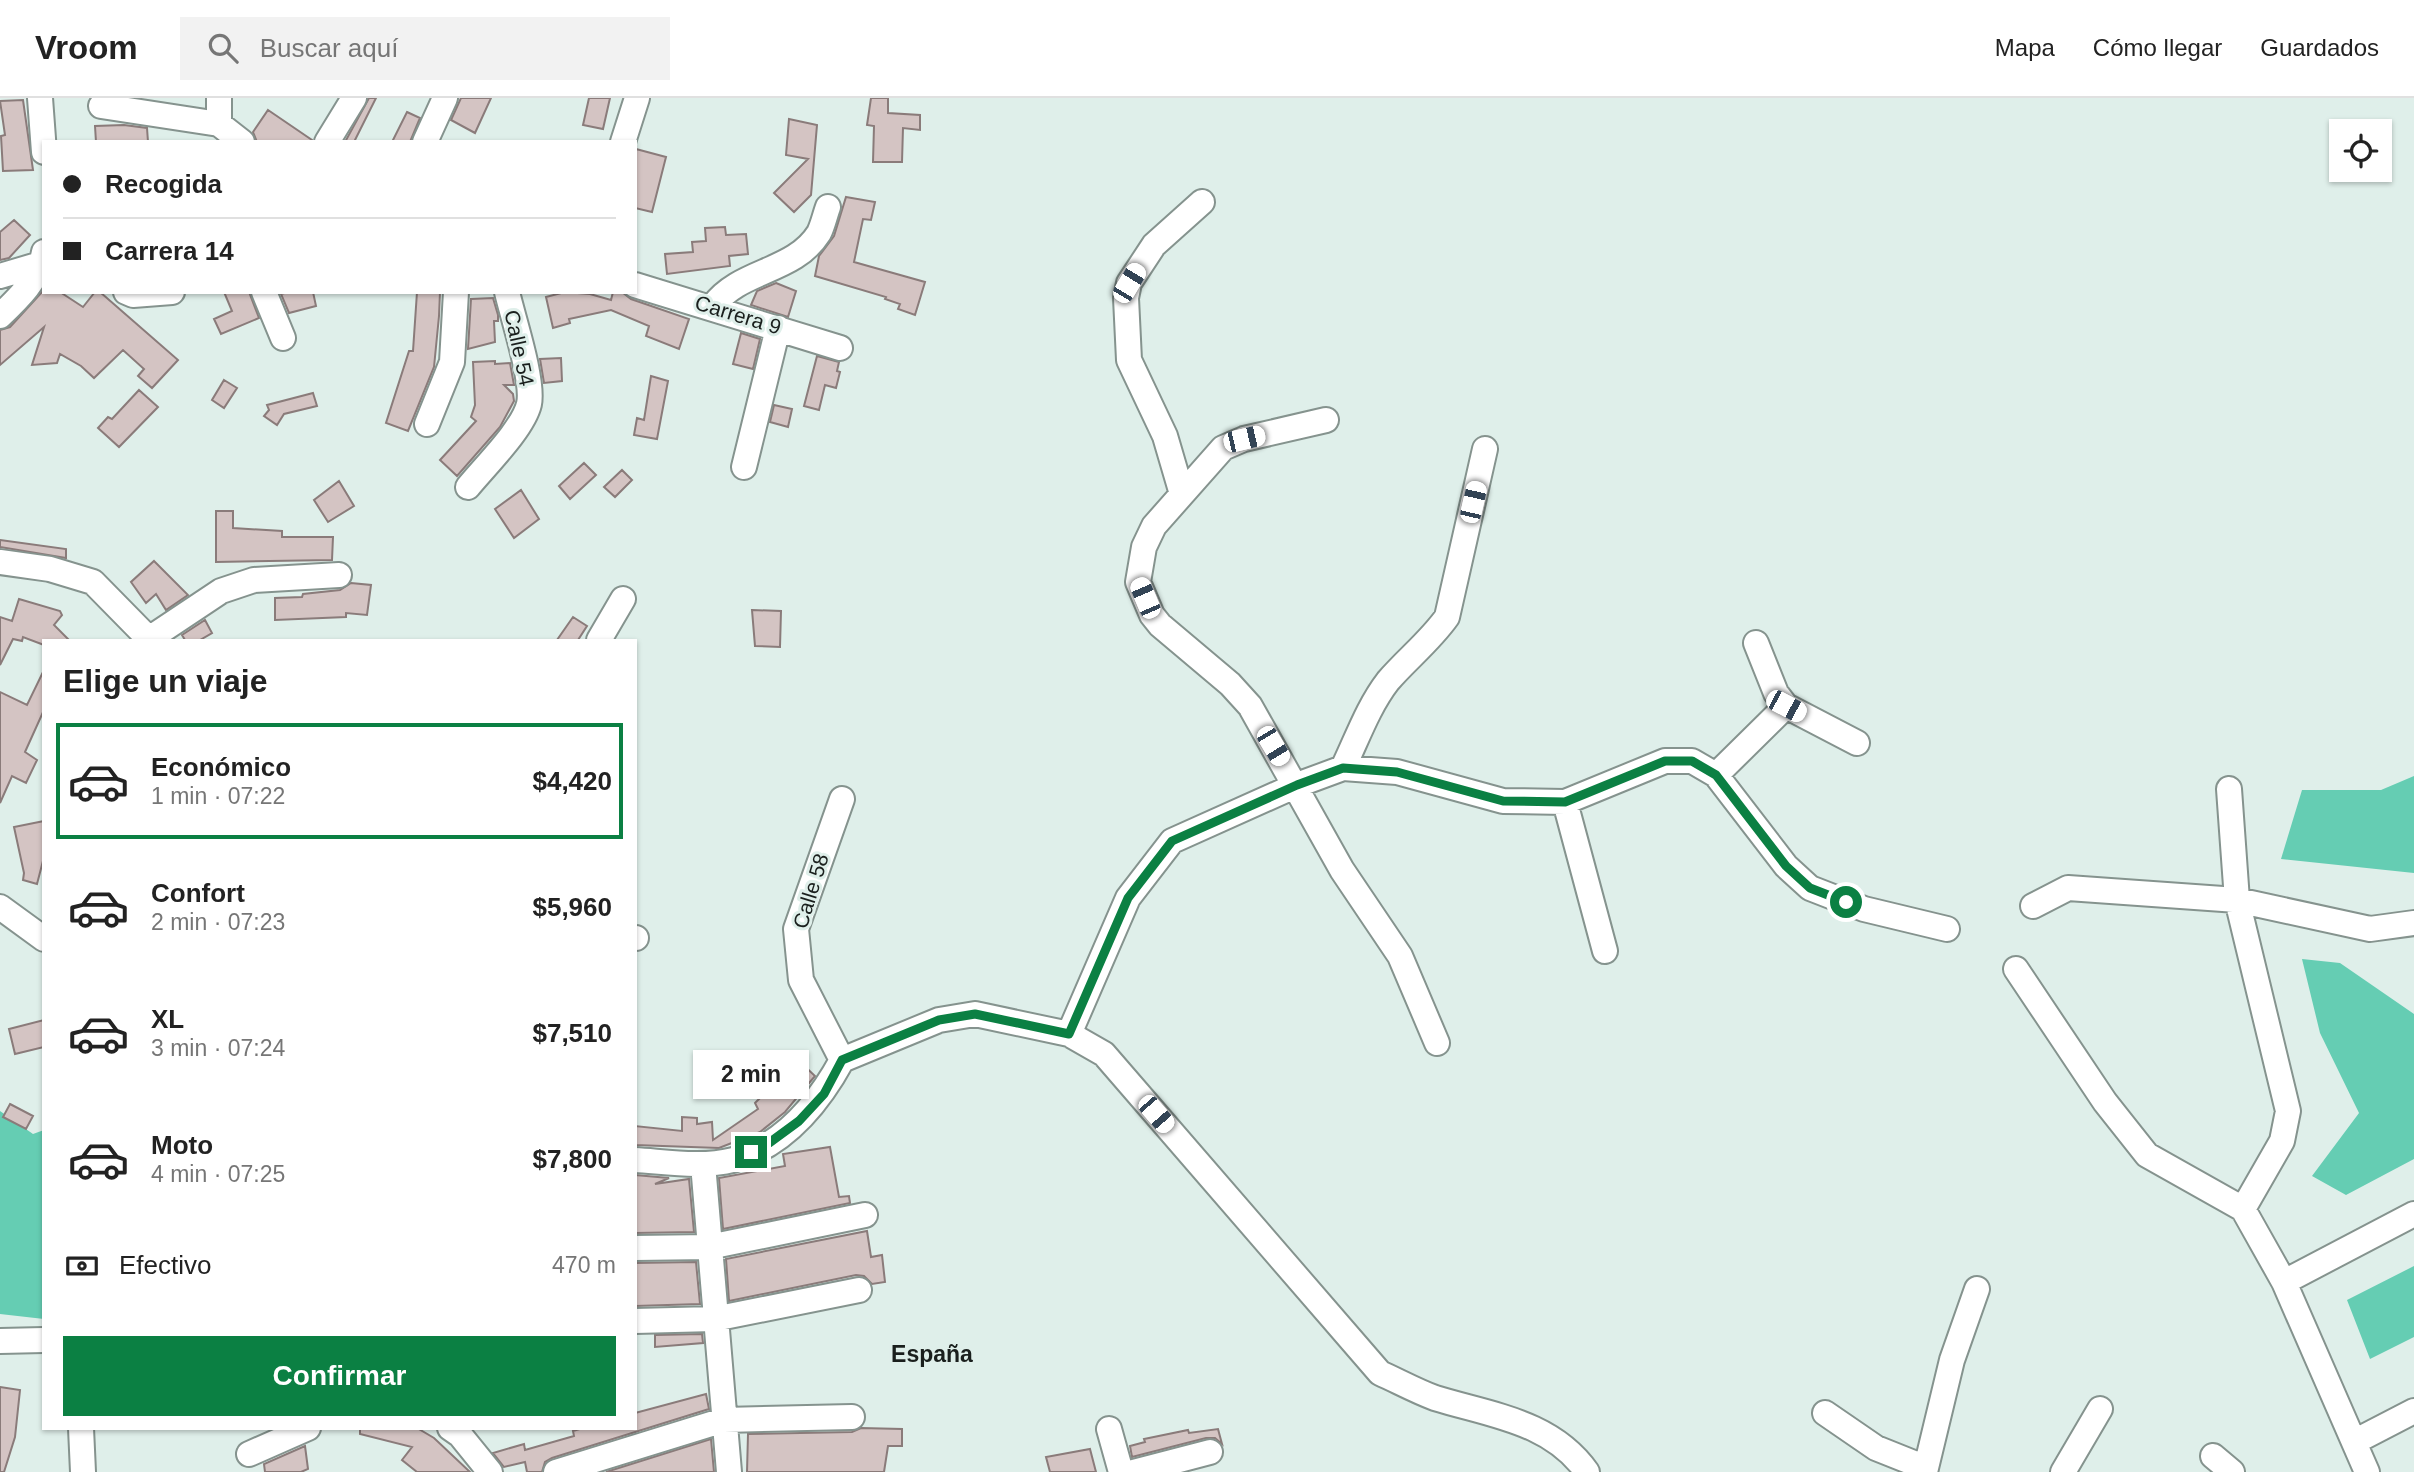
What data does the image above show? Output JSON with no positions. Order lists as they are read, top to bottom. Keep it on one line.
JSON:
{"streets":{"street":["Carrera 9","Calle 54","Calle 58"]},"districts":["España"],"page":{"header":"Vroom","search":"Buscar aquí","nav":["Mapa","Cómo llegar","Guardados"],"banner":["Recogida","Carrera 14"],"heading":"Elige un viaje","list":[{"name":"Económico","note":"1 min · 07:22","value":"$4,420"},{"name":"Confort","note":"2 min · 07:23","value":"$5,960"},{"name":"XL","note":"3 min · 07:24","value":"$7,510"},{"name":"Moto","note":"4 min · 07:25","value":"$7,800"}],"bubble":"2 min","pay":["Efectivo","470 m"],"buttons":"Confirmar"}}
